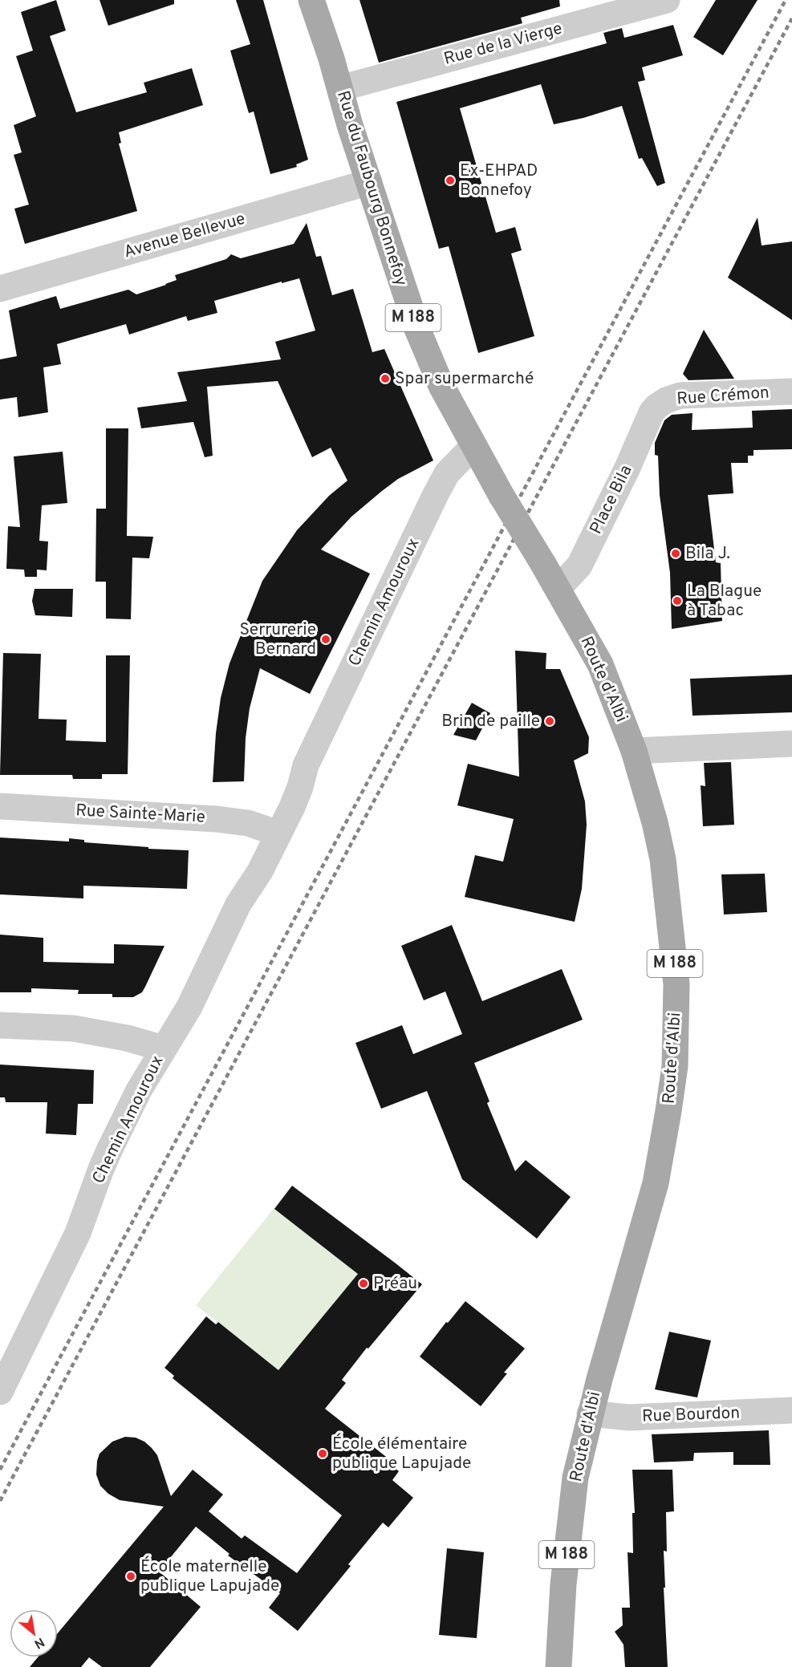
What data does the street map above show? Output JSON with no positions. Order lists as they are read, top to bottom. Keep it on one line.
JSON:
{"streets":{"main road":["Rue du Faubourg Bonnefoy","M 188","Route d'Albi"],"street":["Rue de la Vierge","Avenue Bellevue","Rue Crémon","Place Bila","Chemin Amouroux","Rue Sainte-Marie","Rue Bourdon"]},"crossings":[["Rue de la Vierge","Rue du Faubourg Bonnefoy"],["Rue du Faubourg Bonnefoy","Avenue Bellevue"],["Rue du Faubourg Bonnefoy","Chemin Amouroux"],["Rue du Faubourg Bonnefoy","Route d'Albi"],["Rue Crémon","Place Bila"],["Place Bila","Route d'Albi"],["Chemin Amouroux","Rue Sainte-Marie"],["Route d'Albi","Rue Bourdon"]],"places":["Ex-EHPAD Bonnefoy","Spar supermarché","Bila J.","La Blague à Tabac","Serrurerie Bernard","Brin de paille","Préau","École élémentaire publique Lapujade","École maternelle publique Lapujade"],"north":"bottom right"}
